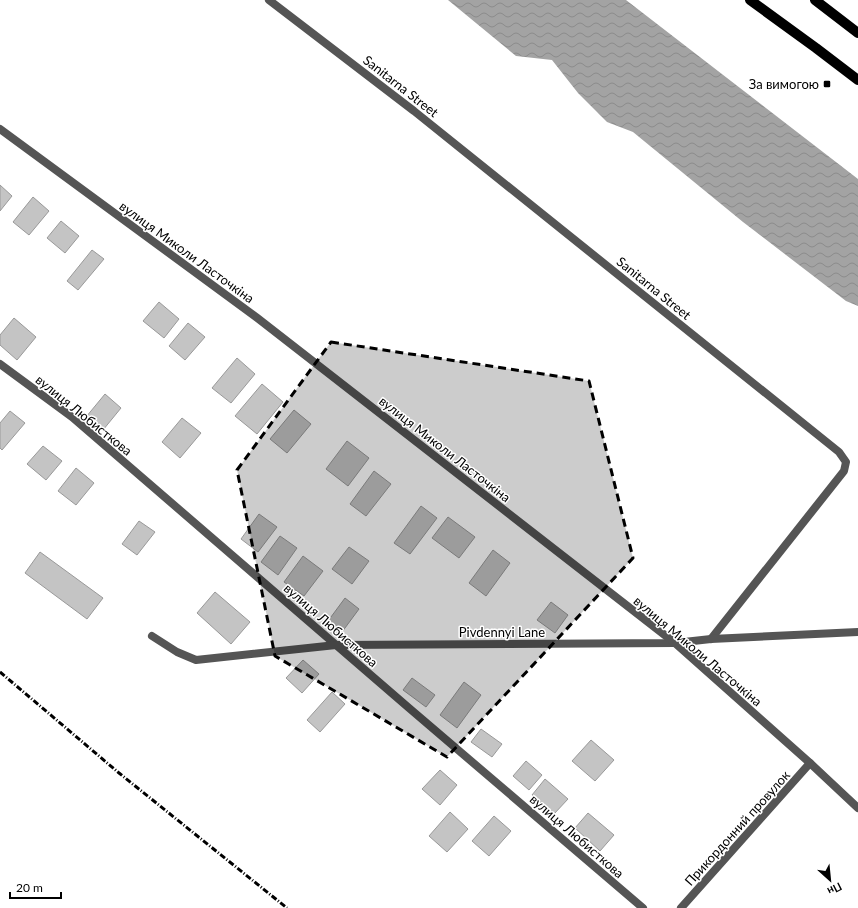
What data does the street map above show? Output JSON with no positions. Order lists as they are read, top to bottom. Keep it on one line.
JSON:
{"streets":{"street":["Sanitarna Street","вулиця Миколи Ласточкіна","вулиця Любисткова","Pivdennyi Lane","Прикордонний провулок"]},"crossings":[["Sanitarna Street","Pivdennyi Lane"],["вулиця Миколи Ласточкіна","Pivdennyi Lane"],["вулиця Миколи Ласточкіна","Прикордонний провулок"],["вулиця Любисткова","Pivdennyi Lane"]],"places":{"transit":["За вимогою"]},"scale_bar":"20 m","north":"bottom right"}
